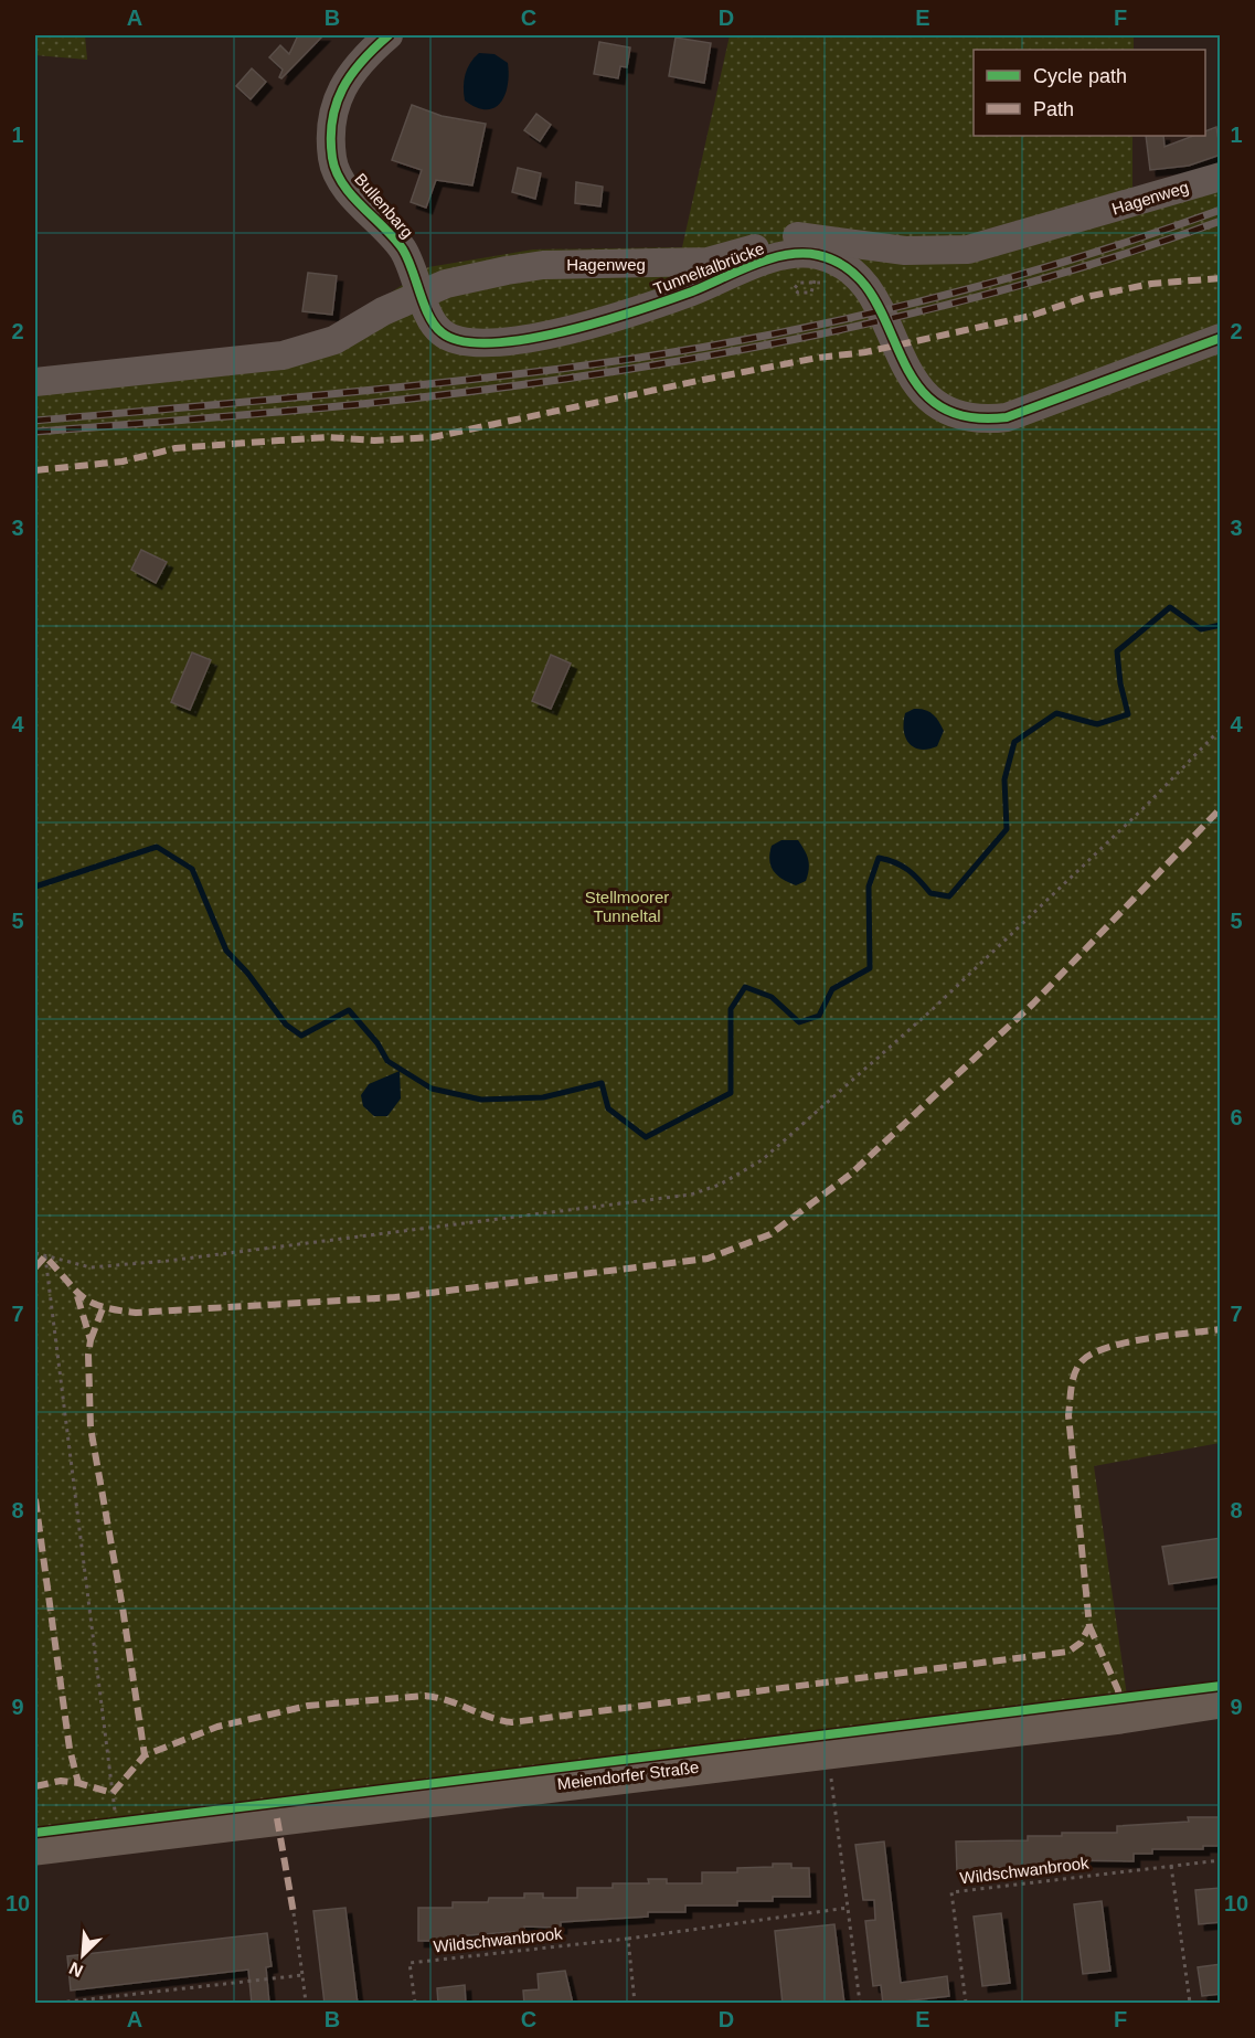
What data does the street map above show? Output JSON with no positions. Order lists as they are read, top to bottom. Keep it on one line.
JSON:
{"streets":{"main road":["Meiendorfer Straße"],"street":["Hagenweg","Bullenbarg","Tunneltalbrücke"],"path":["Wildschwanbrook"]},"crossings":[["Hagenweg","Bullenbarg"],["Hagenweg","Tunneltalbrücke"],["Bullenbarg","Tunneltalbrücke"]],"parks":["Stellmoorer Tunneltal"],"legend":["Cycle path","Path"],"north":"bottom left","grid":{"columns":["A","B","C","D","E","F"],"rows":["1","2","3","4","5","6","7","8","9","10"]}}
